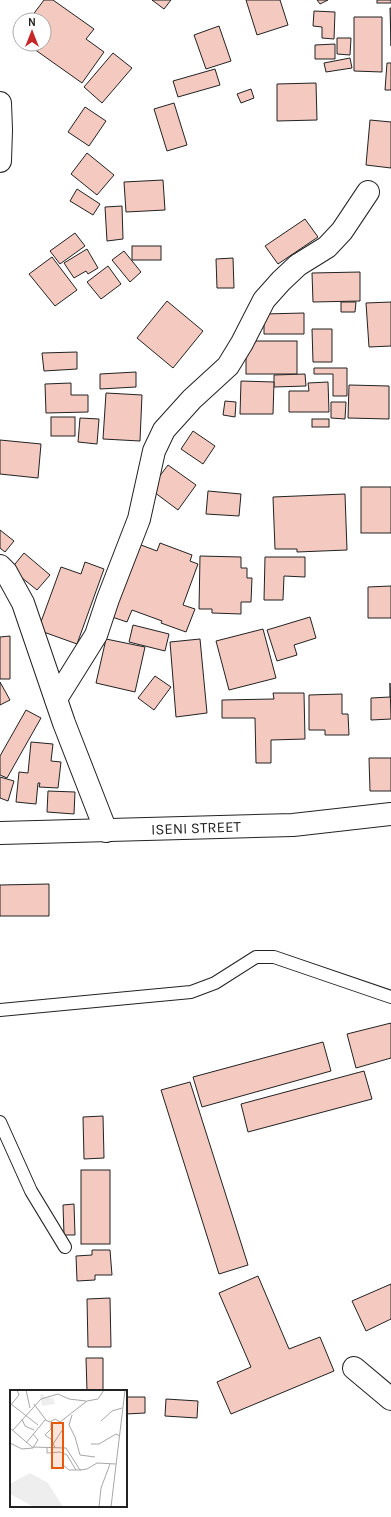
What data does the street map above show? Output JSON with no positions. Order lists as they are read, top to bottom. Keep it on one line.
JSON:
{"streets":{"street":["ISENI STREET"]},"north":"top"}
